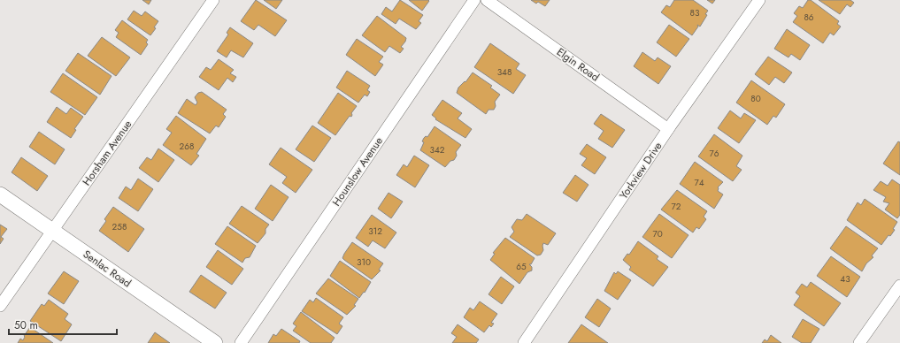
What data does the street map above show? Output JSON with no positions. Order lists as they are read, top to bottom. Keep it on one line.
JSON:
{"streets":{"street":["Elgin Road","Horsham Avenue","Yorkview Drive","Hounslow Avenue","Senlac Road"]},"crossings":[["Elgin Road","Yorkview Drive"],["Horsham Avenue","Senlac Road"]],"house_numbers":["83","86","348","80","268","342","76","74","72","258","312","70","310","65","43"],"scale_bar":"50 m"}
